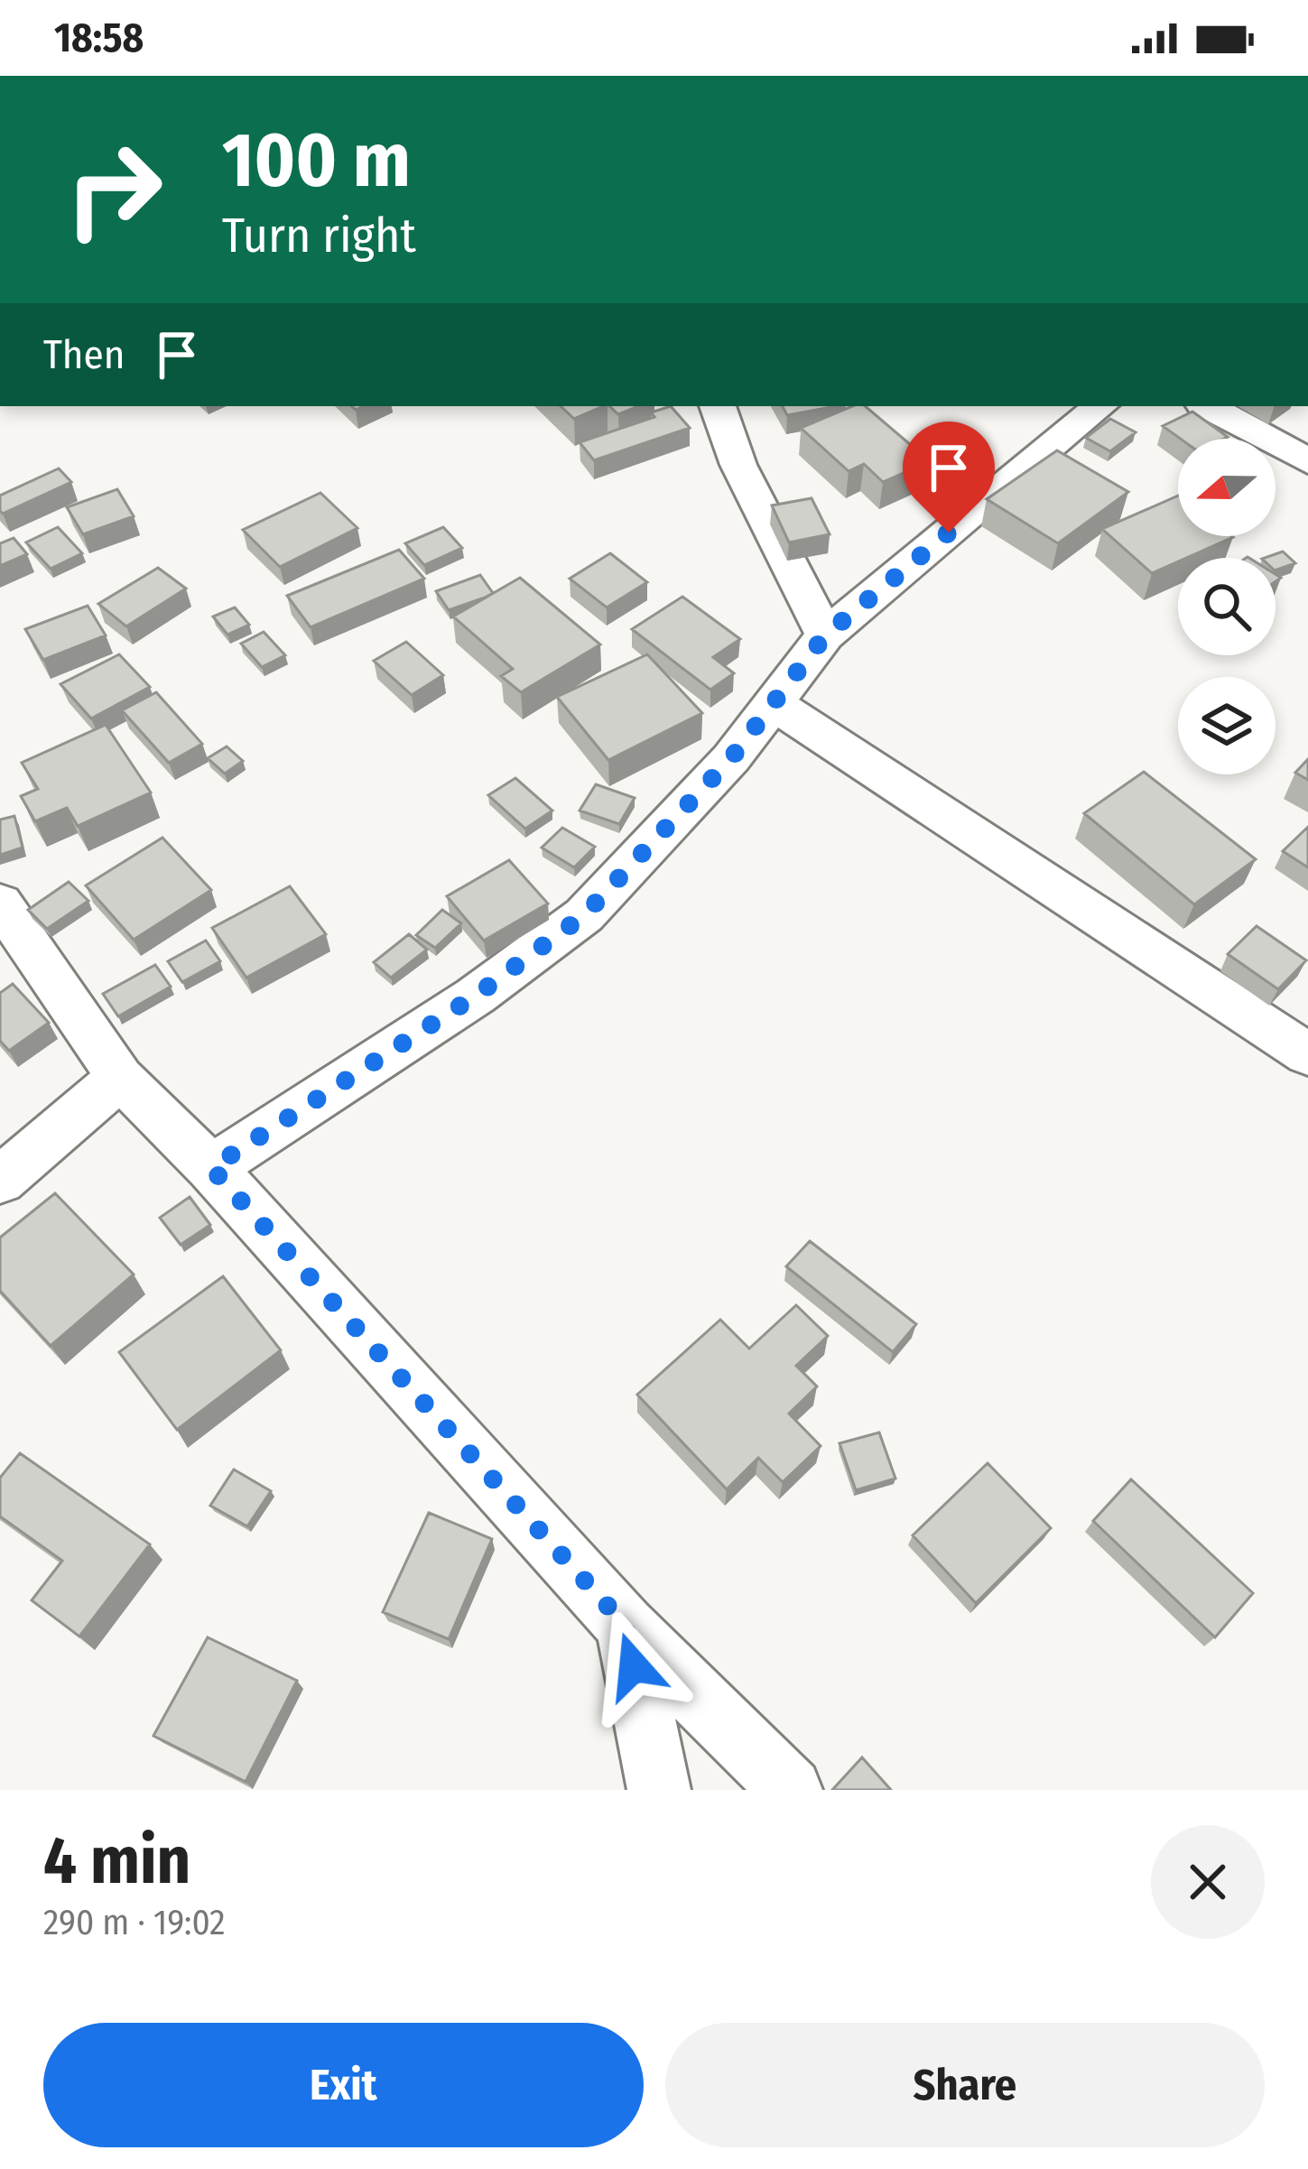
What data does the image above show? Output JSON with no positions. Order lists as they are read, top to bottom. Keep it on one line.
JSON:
{"north":"left","page":{"status":"18:58","turn":["100 m","Turn right"],"then":"Then","heading":["4 min","290 m · 19:02"],"buttons":["Exit","Share"]}}
